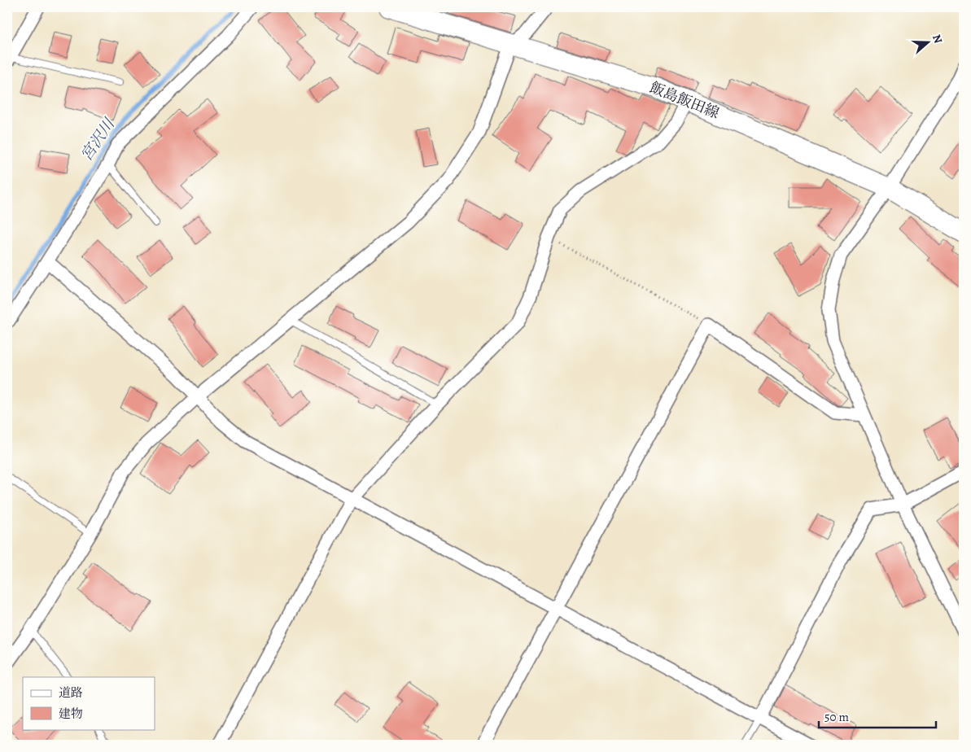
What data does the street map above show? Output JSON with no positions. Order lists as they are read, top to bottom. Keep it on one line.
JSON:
{"streets":{"main road":["飯島飯田線"]},"water":["宮沢川"],"legend":["道路","建物"],"scale_bar":"50 m","north":"right"}
